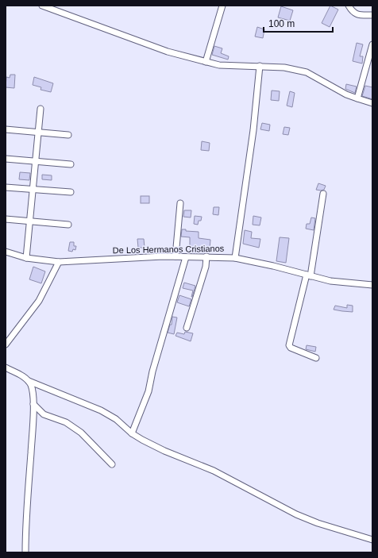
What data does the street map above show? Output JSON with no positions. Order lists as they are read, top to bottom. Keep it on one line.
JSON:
{"streets":{"street":["De Los Hermanos Cristianos"]},"scale_bar":"100 m"}
